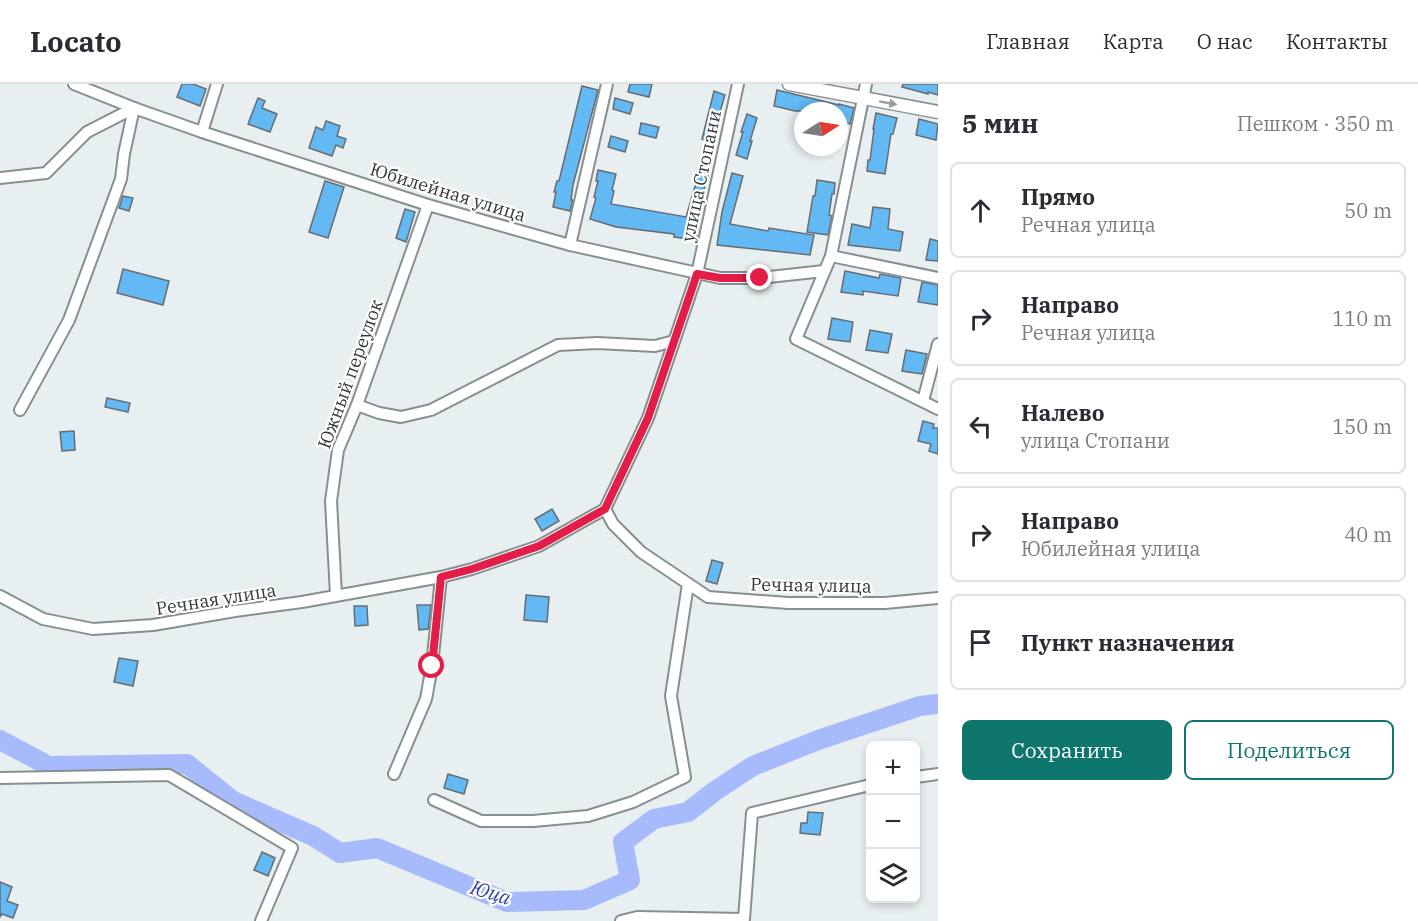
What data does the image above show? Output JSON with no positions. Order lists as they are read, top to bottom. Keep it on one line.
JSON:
{"streets":{"street":["улица Стопани","Юбилейная улица","Южный переулок","Речная улица"]},"crossings":[["улица Стопани","Юбилейная улица"],["улица Стопани","Речная улица"],["Юбилейная улица","Южный переулок"],["Южный переулок","Речная улица"]],"water":["Юца"],"north":"right","page":{"header":"Locato","nav":["Главная","Карта","О нас","Контакты"],"heading":["5 мин","Пешком · 350 m"],"list":[["Прямо","Речная улица","50 m"],["Направо","Речная улица","110 m"],["Налево","улица Стопани","150 m"],["Направо","Юбилейная улица","40 m"],"Пункт назначения"],"buttons":["Сохранить","Поделиться"],"map_buttons":["+","−"]}}
